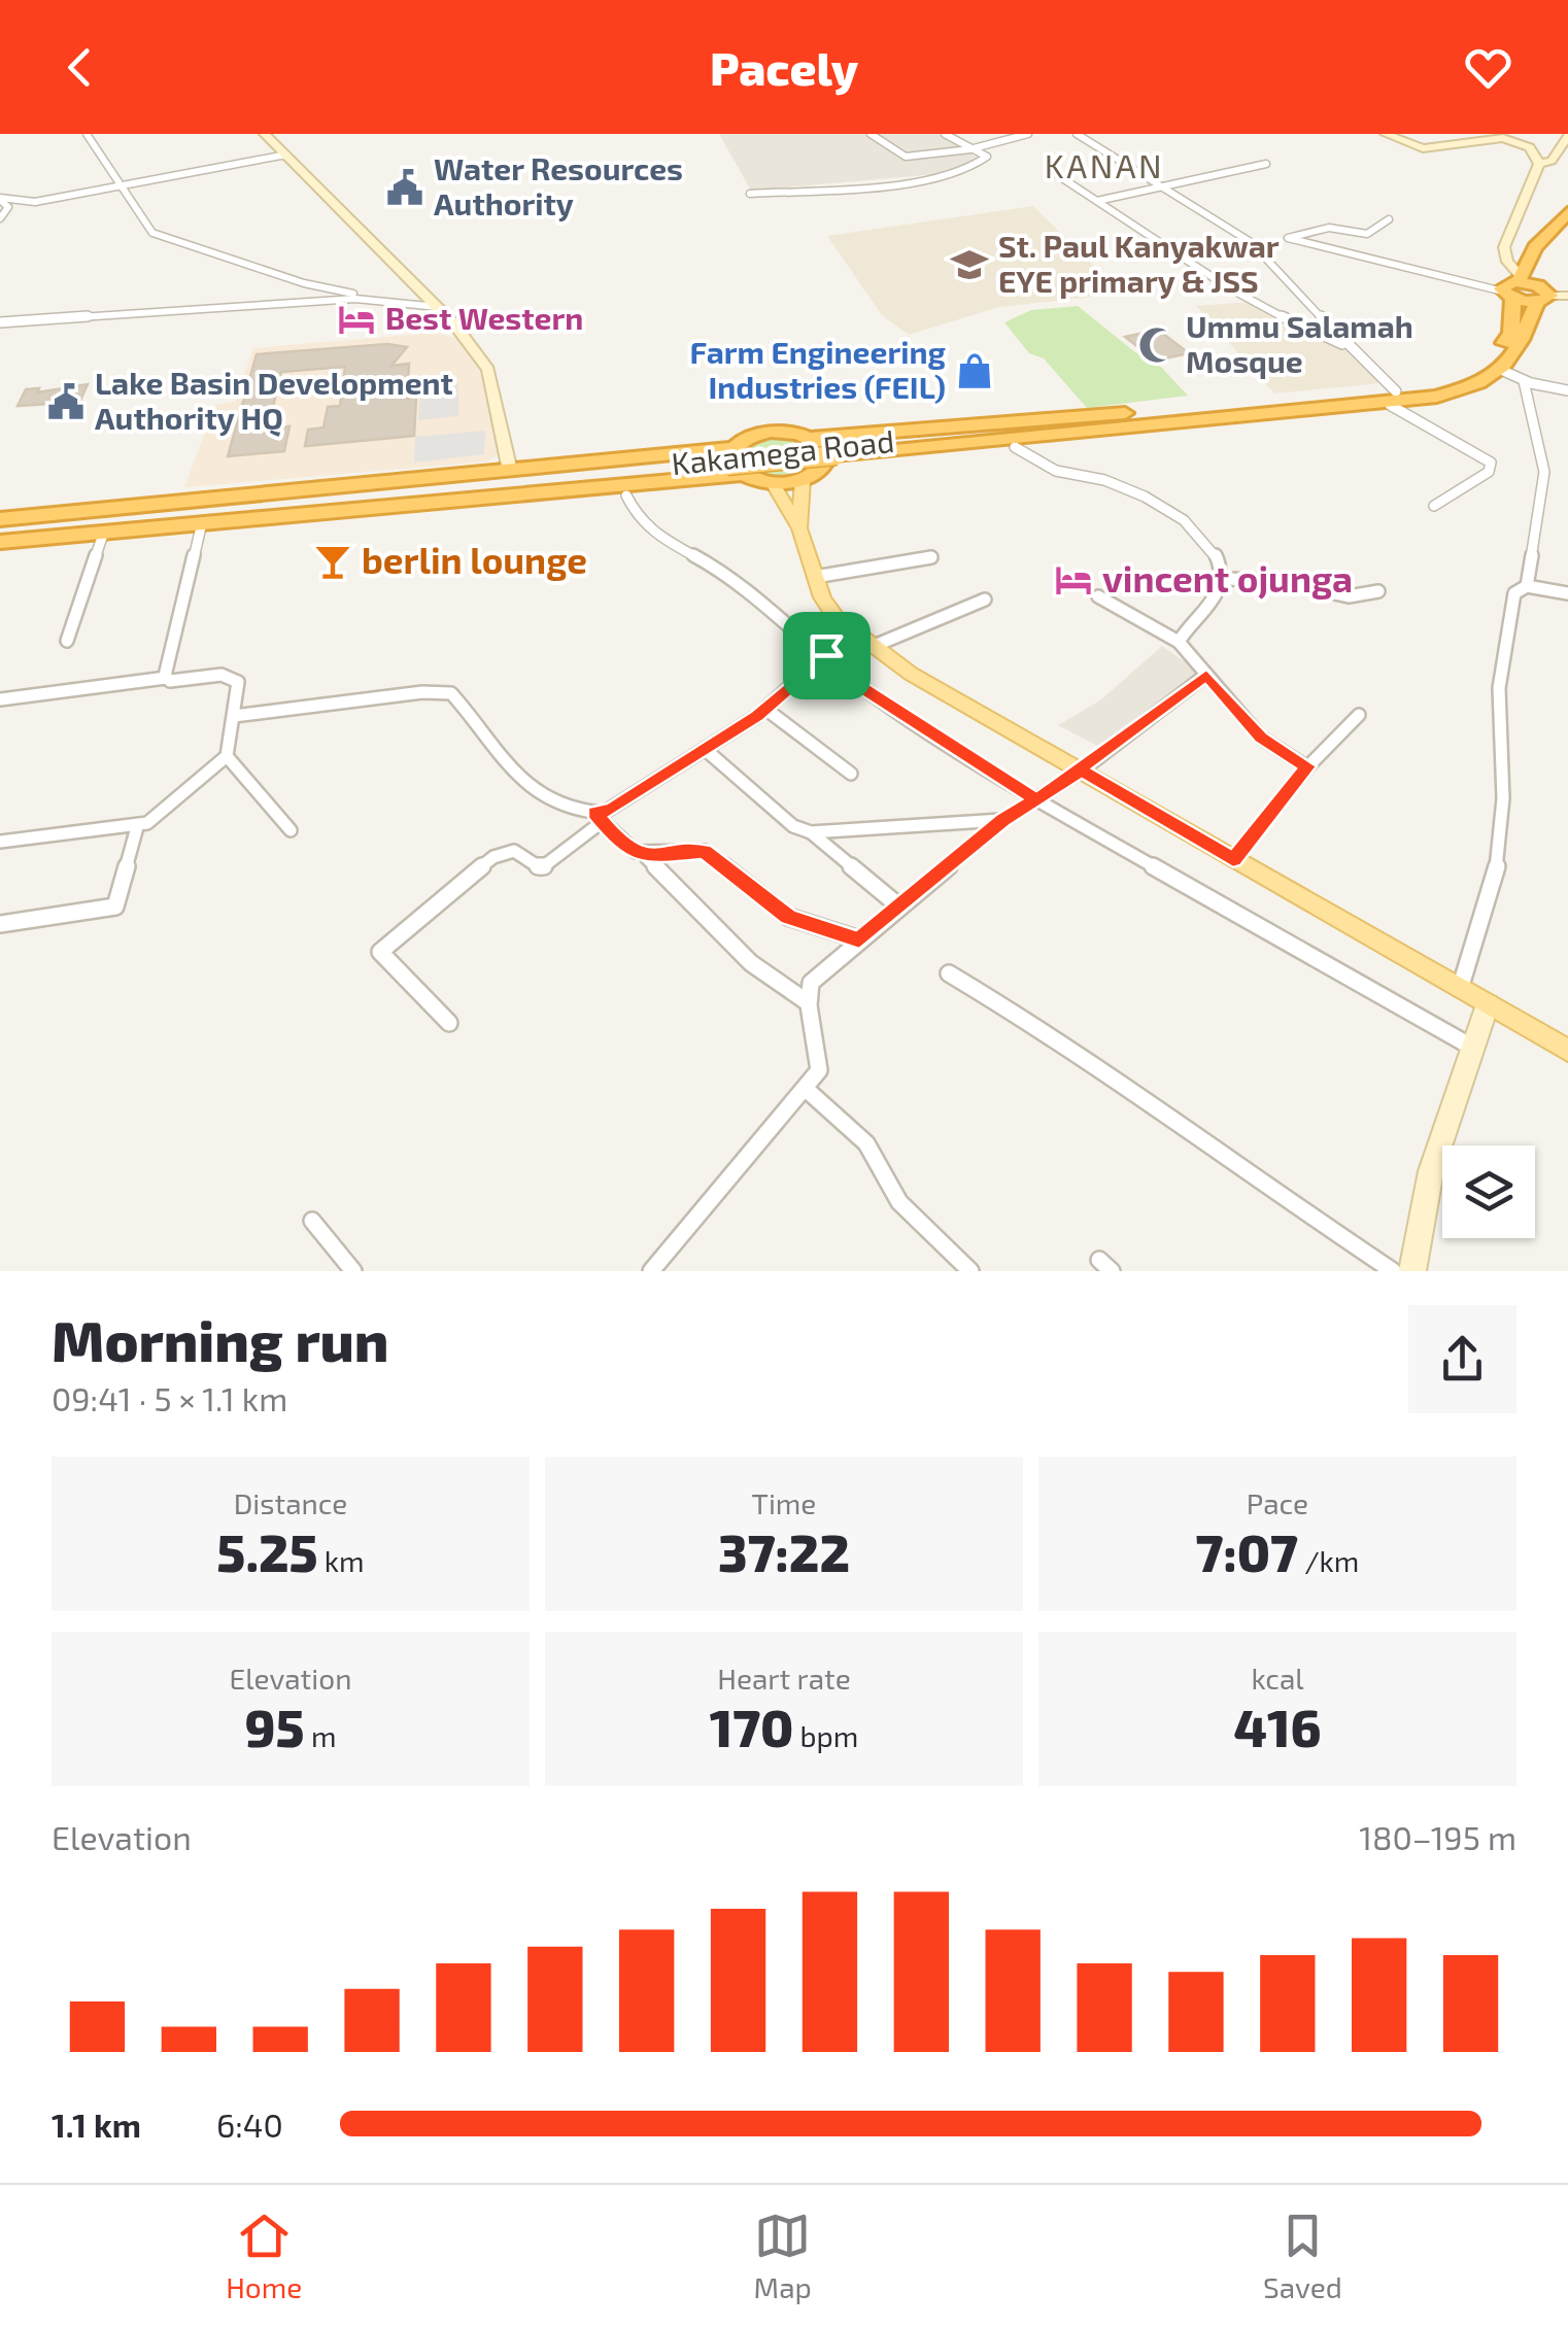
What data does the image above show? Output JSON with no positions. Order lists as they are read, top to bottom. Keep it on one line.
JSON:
{"streets":{"highway":["Kakamega Road"]},"districts":["KANAN"],"places":{"public building":["Water Resources Authority","Lake Basin Development Authority HQ"],"school or university":["St. Paul Kanyakwar EYE primary & JSS"],"hotel":["Best Western","vincent ojunga"],"mosque":["Ummu Salamah Mosque"],"shop":["Farm Engineering Industries (FEIL)"],"bar":["berlin lounge"]},"page":{"header":"Pacely","heading":["Morning run","09:41 · 5 × 1.1 km"],"stats":[["Distance","5.25 km"],["Time","37:22"],["Pace","7:07 /km"],["Elevation","95 m"],["Heart rate","170 bpm"],["kcal","416"]],"chart":["Elevation","180–195 m"],"list":[{"name":"1.1 km","note":"6:40"}],"tabs":["Home","Map","Saved"]}}
